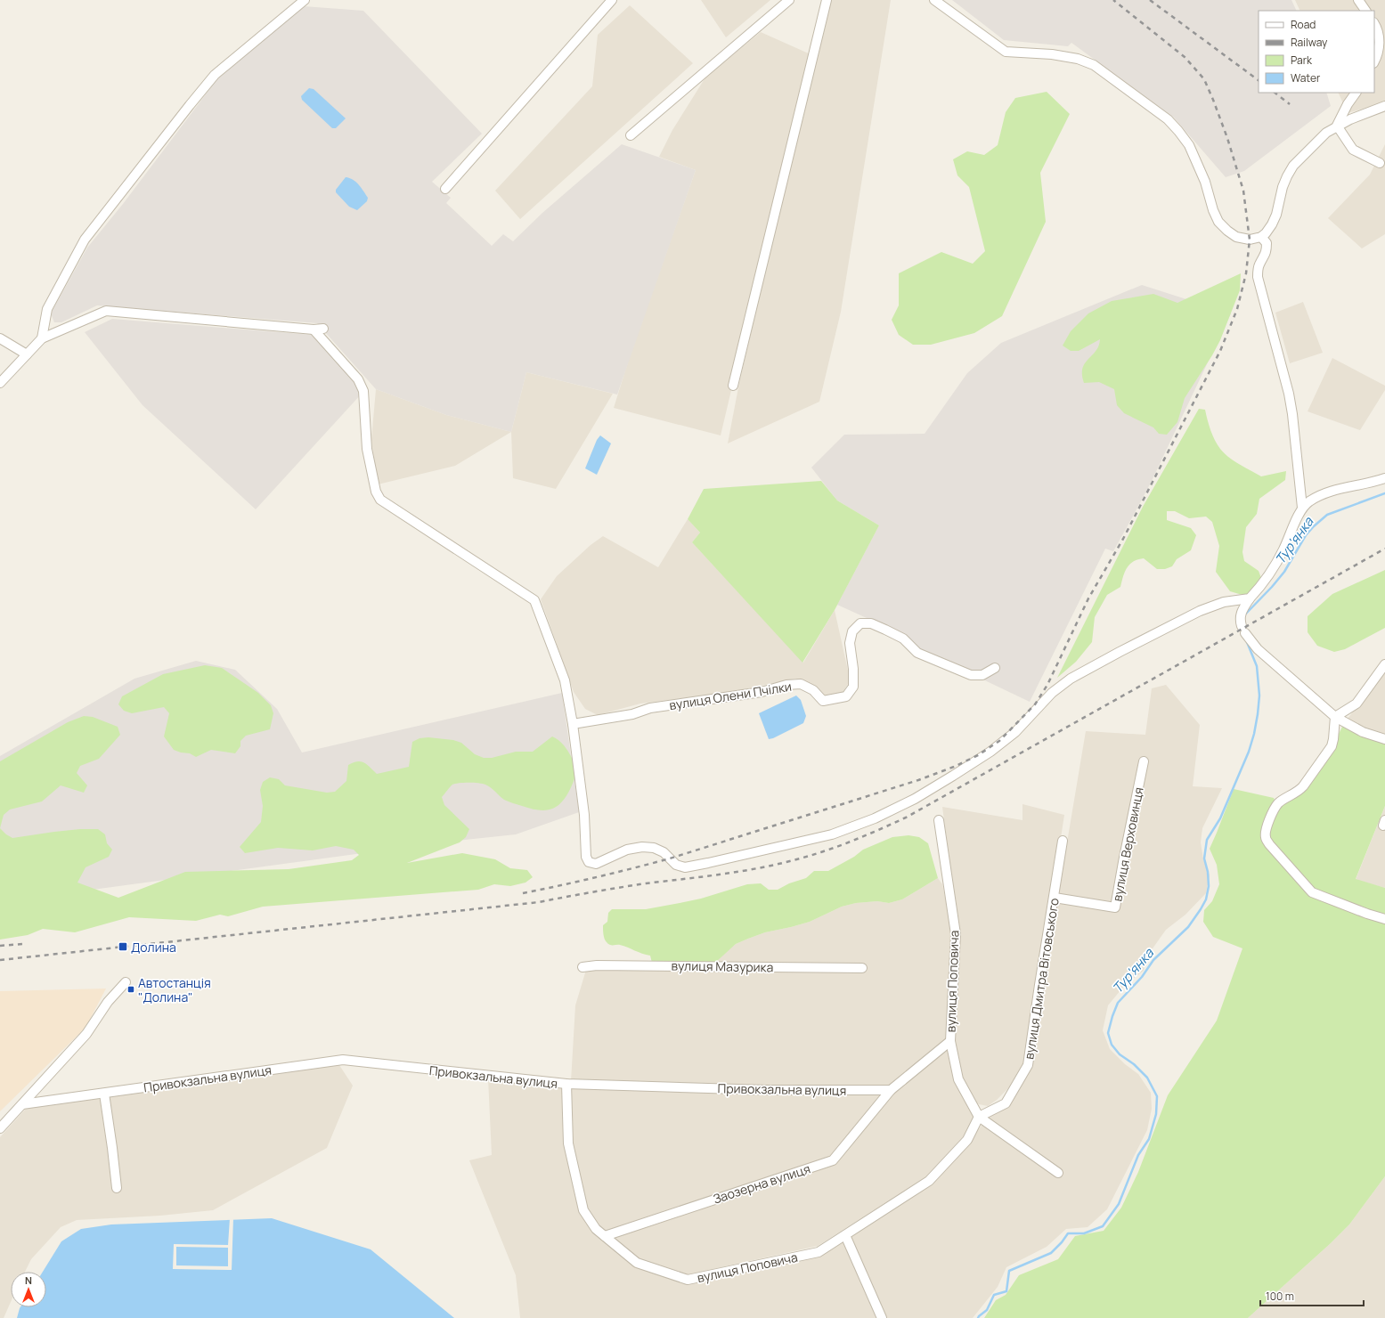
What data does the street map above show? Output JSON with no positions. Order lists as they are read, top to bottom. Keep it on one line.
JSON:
{"streets":{"street":["вулиця Олени Пчілки","вулиця Верховинця","вулиця Мазурика","вулиця Дмитра Вітовського","вулиця Поповича","Привокзальна вулиця","Заозерна вулиця"]},"crossings":[["вулиця Верховинця","вулиця Дмитра Вітовського"],["вулиця Дмитра Вітовського","вулиця Поповича"],["вулиця Поповича","Привокзальна вулиця"],["вулиця Поповича","Заозерна вулиця"],["Привокзальна вулиця","Заозерна вулиця"]],"water":["Тур'янка"],"places":{"transit":["Долина","Автостанція \"Долина\""]},"legend":["Road","Railway","Park","Water"],"scale_bar":"100 m","north":"top"}
